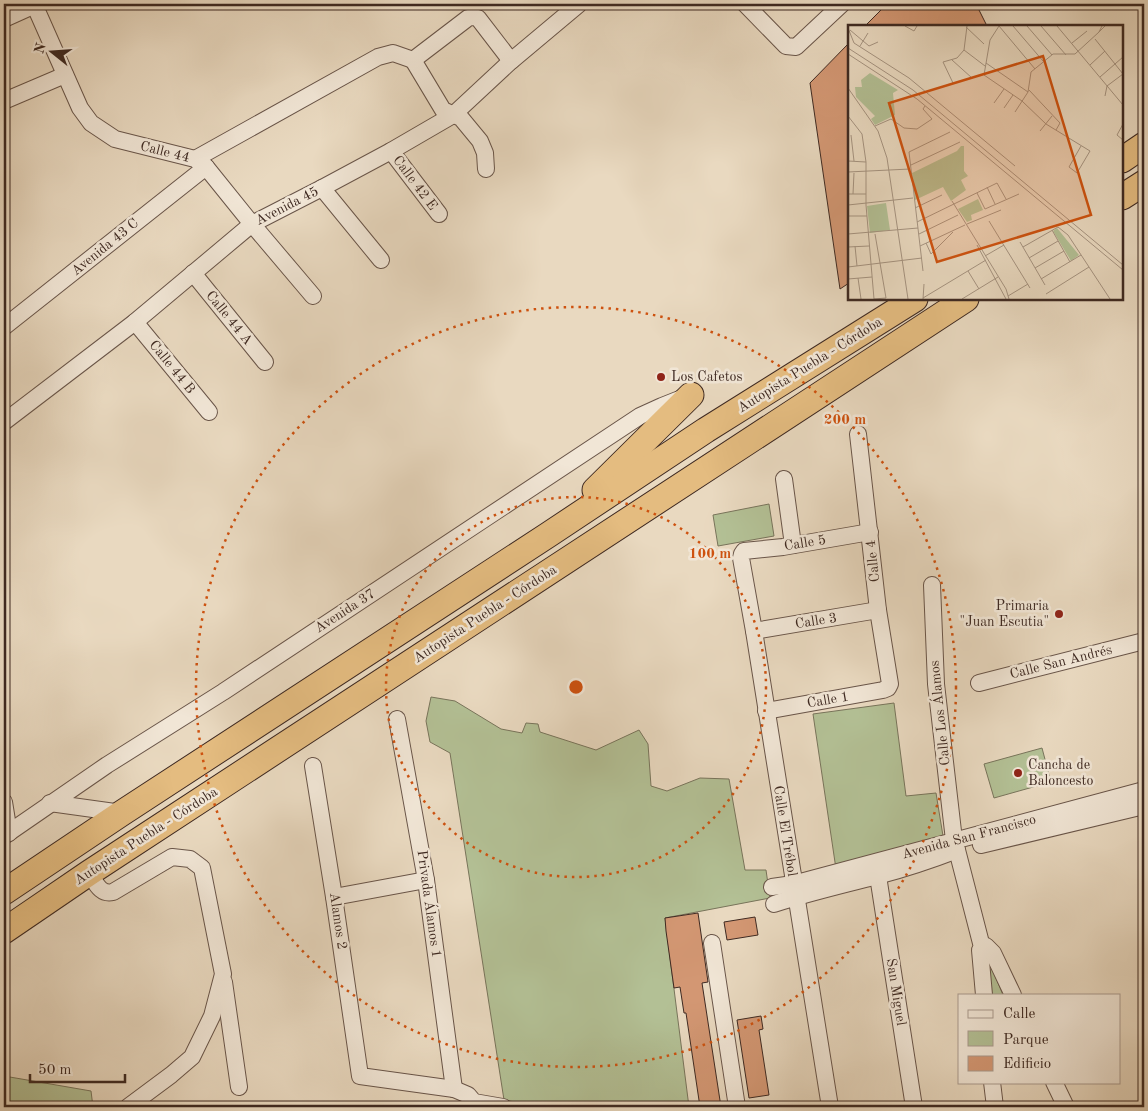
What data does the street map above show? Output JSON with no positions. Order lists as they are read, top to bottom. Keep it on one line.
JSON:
{"streets":{"highway":["Autopista Puebla - Córdoba"],"street":["Calle 44","Calle 42 E","Avenida 45","Avenida 43 C","Calle 44 A","Calle 44 B","Calle 5","Calle 4","Avenida 37","Calle 3","Calle San Andrés","Calle 1","Calle Los Álamos","Calle El Trébol","Avenida San Francisco","Privada Álamos 1","Alamos 2","San Miguel"]},"crossings":[["Calle 44","Avenida 45"],["Calle 44","Avenida 43 C"],["Calle 42 E","Avenida 45"],["Avenida 45","Calle 44 A"],["Avenida 45","Calle 44 B"],["Calle 5","Calle 4"],["Calle 5","Calle El Trébol"],["Calle 4","Calle 3"],["Calle 4","Calle 1"],["Calle 3","Calle El Trébol"],["Calle 1","Calle El Trébol"],["Calle Los Álamos","Avenida San Francisco"],["Calle El Trébol","Avenida San Francisco"],["Avenida San Francisco","San Miguel"],["Privada Álamos 1","Alamos 2"]],"places":["Los Cafetos","Primaria \"Juan Escutia\"","Cancha de Baloncesto"],"legend":["Calle","Parque","Edificio"],"scale_bar":"50 m","north":"left","rings":["200 m","100 m"]}
